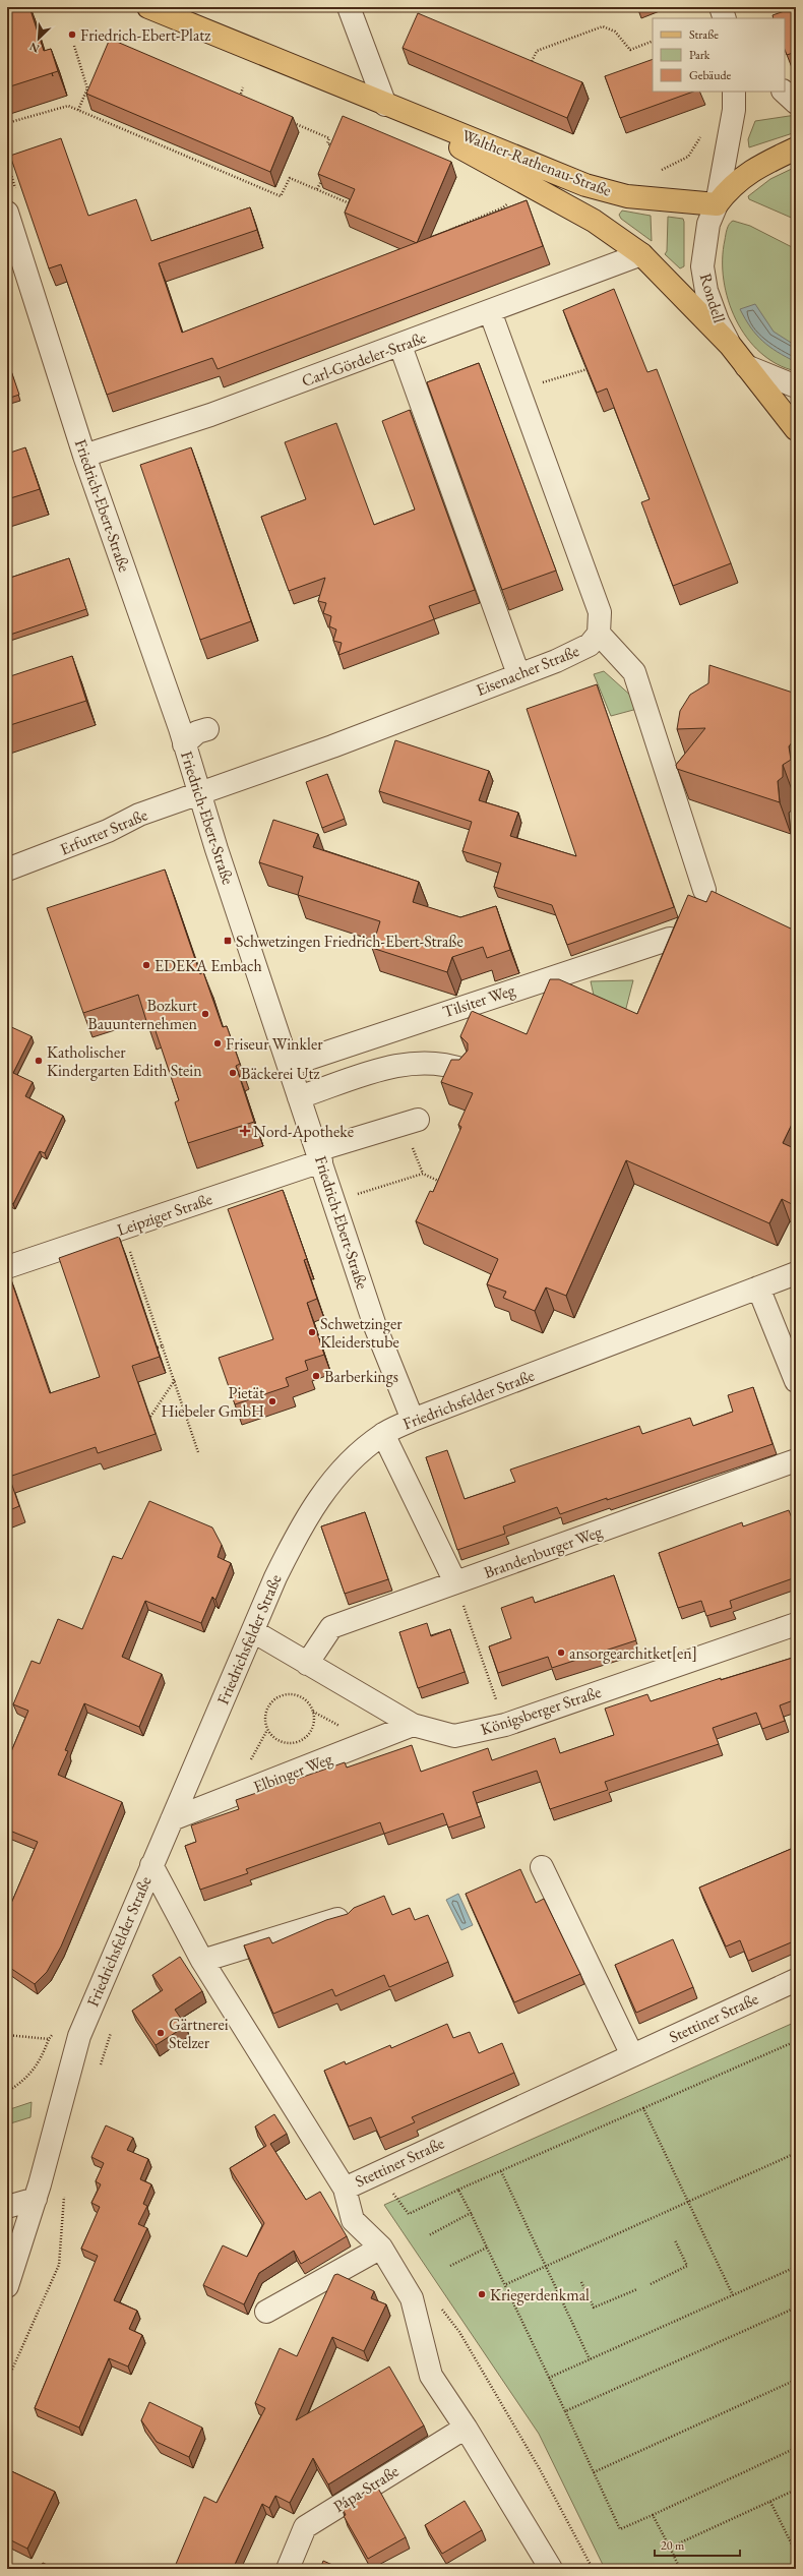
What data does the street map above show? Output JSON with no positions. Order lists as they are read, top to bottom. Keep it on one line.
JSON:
{"streets":{"main road":["Walther-Rathenau-Straße","Rondell"],"street":["Carl-Gördeler-Straße","Friedrich-Ebert-Straße","Eisenacher Straße","Erfurter Straße","Tilsiter Weg","Leipziger Straße","Friedrichsfelder Straße","Brandenburger Weg","Königsberger Straße","Elbinger Weg","Stettiner Straße","Pápa-Straße"]},"crossings":[["Walther-Rathenau-Straße","Rondell"],["Walther-Rathenau-Straße","Carl-Gördeler-Straße"],["Rondell","Carl-Gördeler-Straße"],["Carl-Gördeler-Straße","Friedrich-Ebert-Straße"],["Friedrich-Ebert-Straße","Eisenacher Straße"],["Friedrich-Ebert-Straße","Erfurter Straße"],["Friedrich-Ebert-Straße","Tilsiter Weg"],["Friedrich-Ebert-Straße","Leipziger Straße"],["Friedrich-Ebert-Straße","Friedrichsfelder Straße"],["Eisenacher Straße","Erfurter Straße"],["Friedrichsfelder Straße","Königsberger Straße"],["Friedrichsfelder Straße","Elbinger Weg"],["Friedrichsfelder Straße","Stettiner Straße"],["Brandenburger Weg","Königsberger Straße"],["Königsberger Straße","Elbinger Weg"]],"places":{"other":["Friedrich-Ebert-Platz","EDEKA Embach","Bozkurt Bauunternehmen","Friseur Winkler","Katholischer Kindergarten Edith Stein","Bäckerei Utz","Schwetzinger Kleiderstube","Barberkings","Pietät Hiebeler GmbH","ansorgearchitket[en]","Gärtnerei Stelzer","Kriegerdenkmal"],"transit":["Schwetzingen Friedrich-Ebert-Straße"],"health":["Nord-Apotheke"]},"legend":["Straße","Park","Gebäude"],"scale_bar":"20 m","north":"bottom left"}
